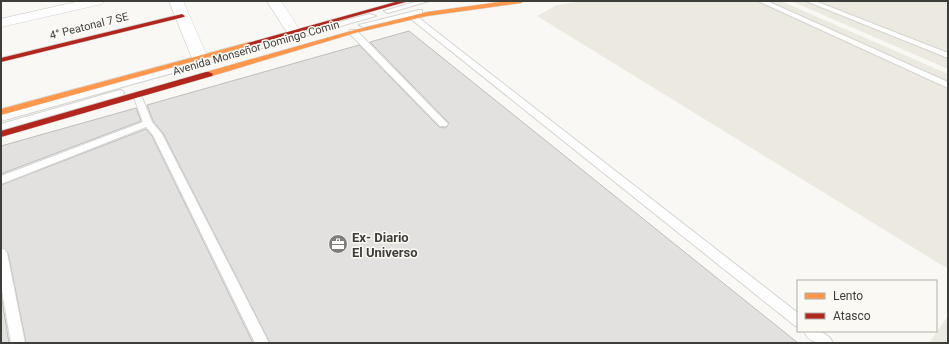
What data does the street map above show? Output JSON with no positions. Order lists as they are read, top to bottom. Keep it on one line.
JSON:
{"streets":{"main road":["4° Peatonal 7 SE","Avenida Monseñor Domingo Comin"]},"places":{"office":["Ex- Diario El Universo"]},"legend":["Lento","Atasco"]}
